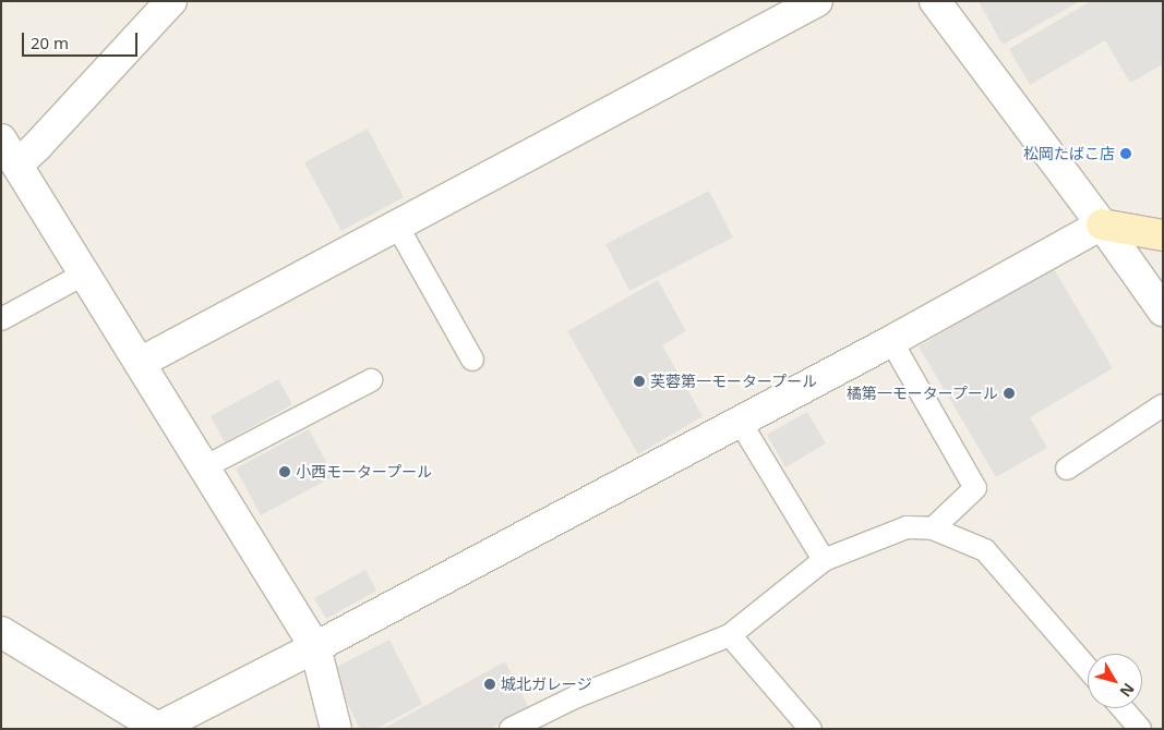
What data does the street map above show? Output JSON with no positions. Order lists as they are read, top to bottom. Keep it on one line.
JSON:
{"places":["松岡たばこ店","芙蓉第一モータープール","橘第一モータープール","小西モータープール","城北ガレージ"],"scale_bar":"20 m","north":"bottom right"}
